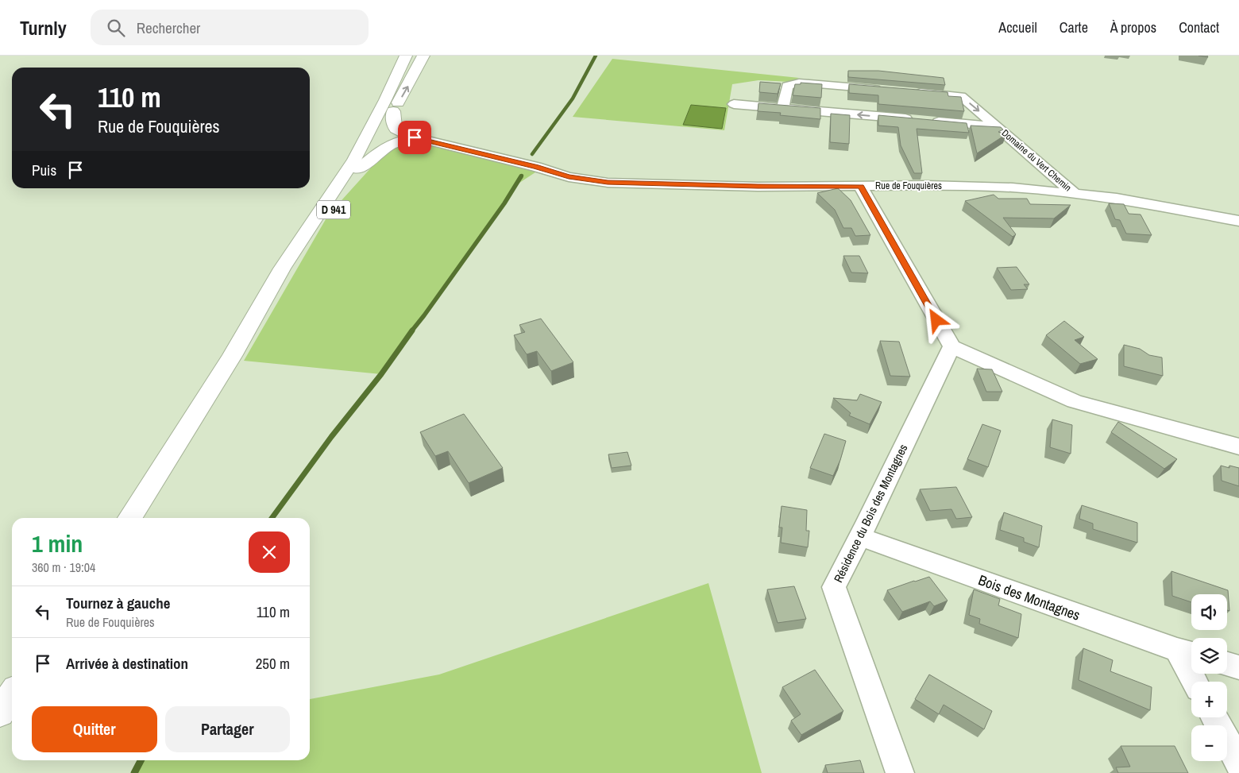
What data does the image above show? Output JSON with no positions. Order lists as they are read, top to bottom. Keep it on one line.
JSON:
{"streets":{"main road":["D 941"],"street":["Domaine du Vert Chemin","Rue de Fouquières","Résidence du Bois des Montagnes","Bois des Montagnes"]},"crossings":[["Domaine du Vert Chemin","Rue de Fouquières"],["Résidence du Bois des Montagnes","Bois des Montagnes"]],"page":{"header":"Turnly","search":"Rechercher","nav":["Accueil","Carte","À propos","Contact"],"turn":["110 m","Rue de Fouquières"],"then":"Puis","heading":["1 min","360 m · 19:04"],"list":[{"name":"Tournez à gauche","note":"Rue de Fouquières","value":"110 m"},{"name":"Arrivée à destination","value":"250 m"}],"map_buttons":["+","−"],"buttons":["Quitter","Partager"]}}
